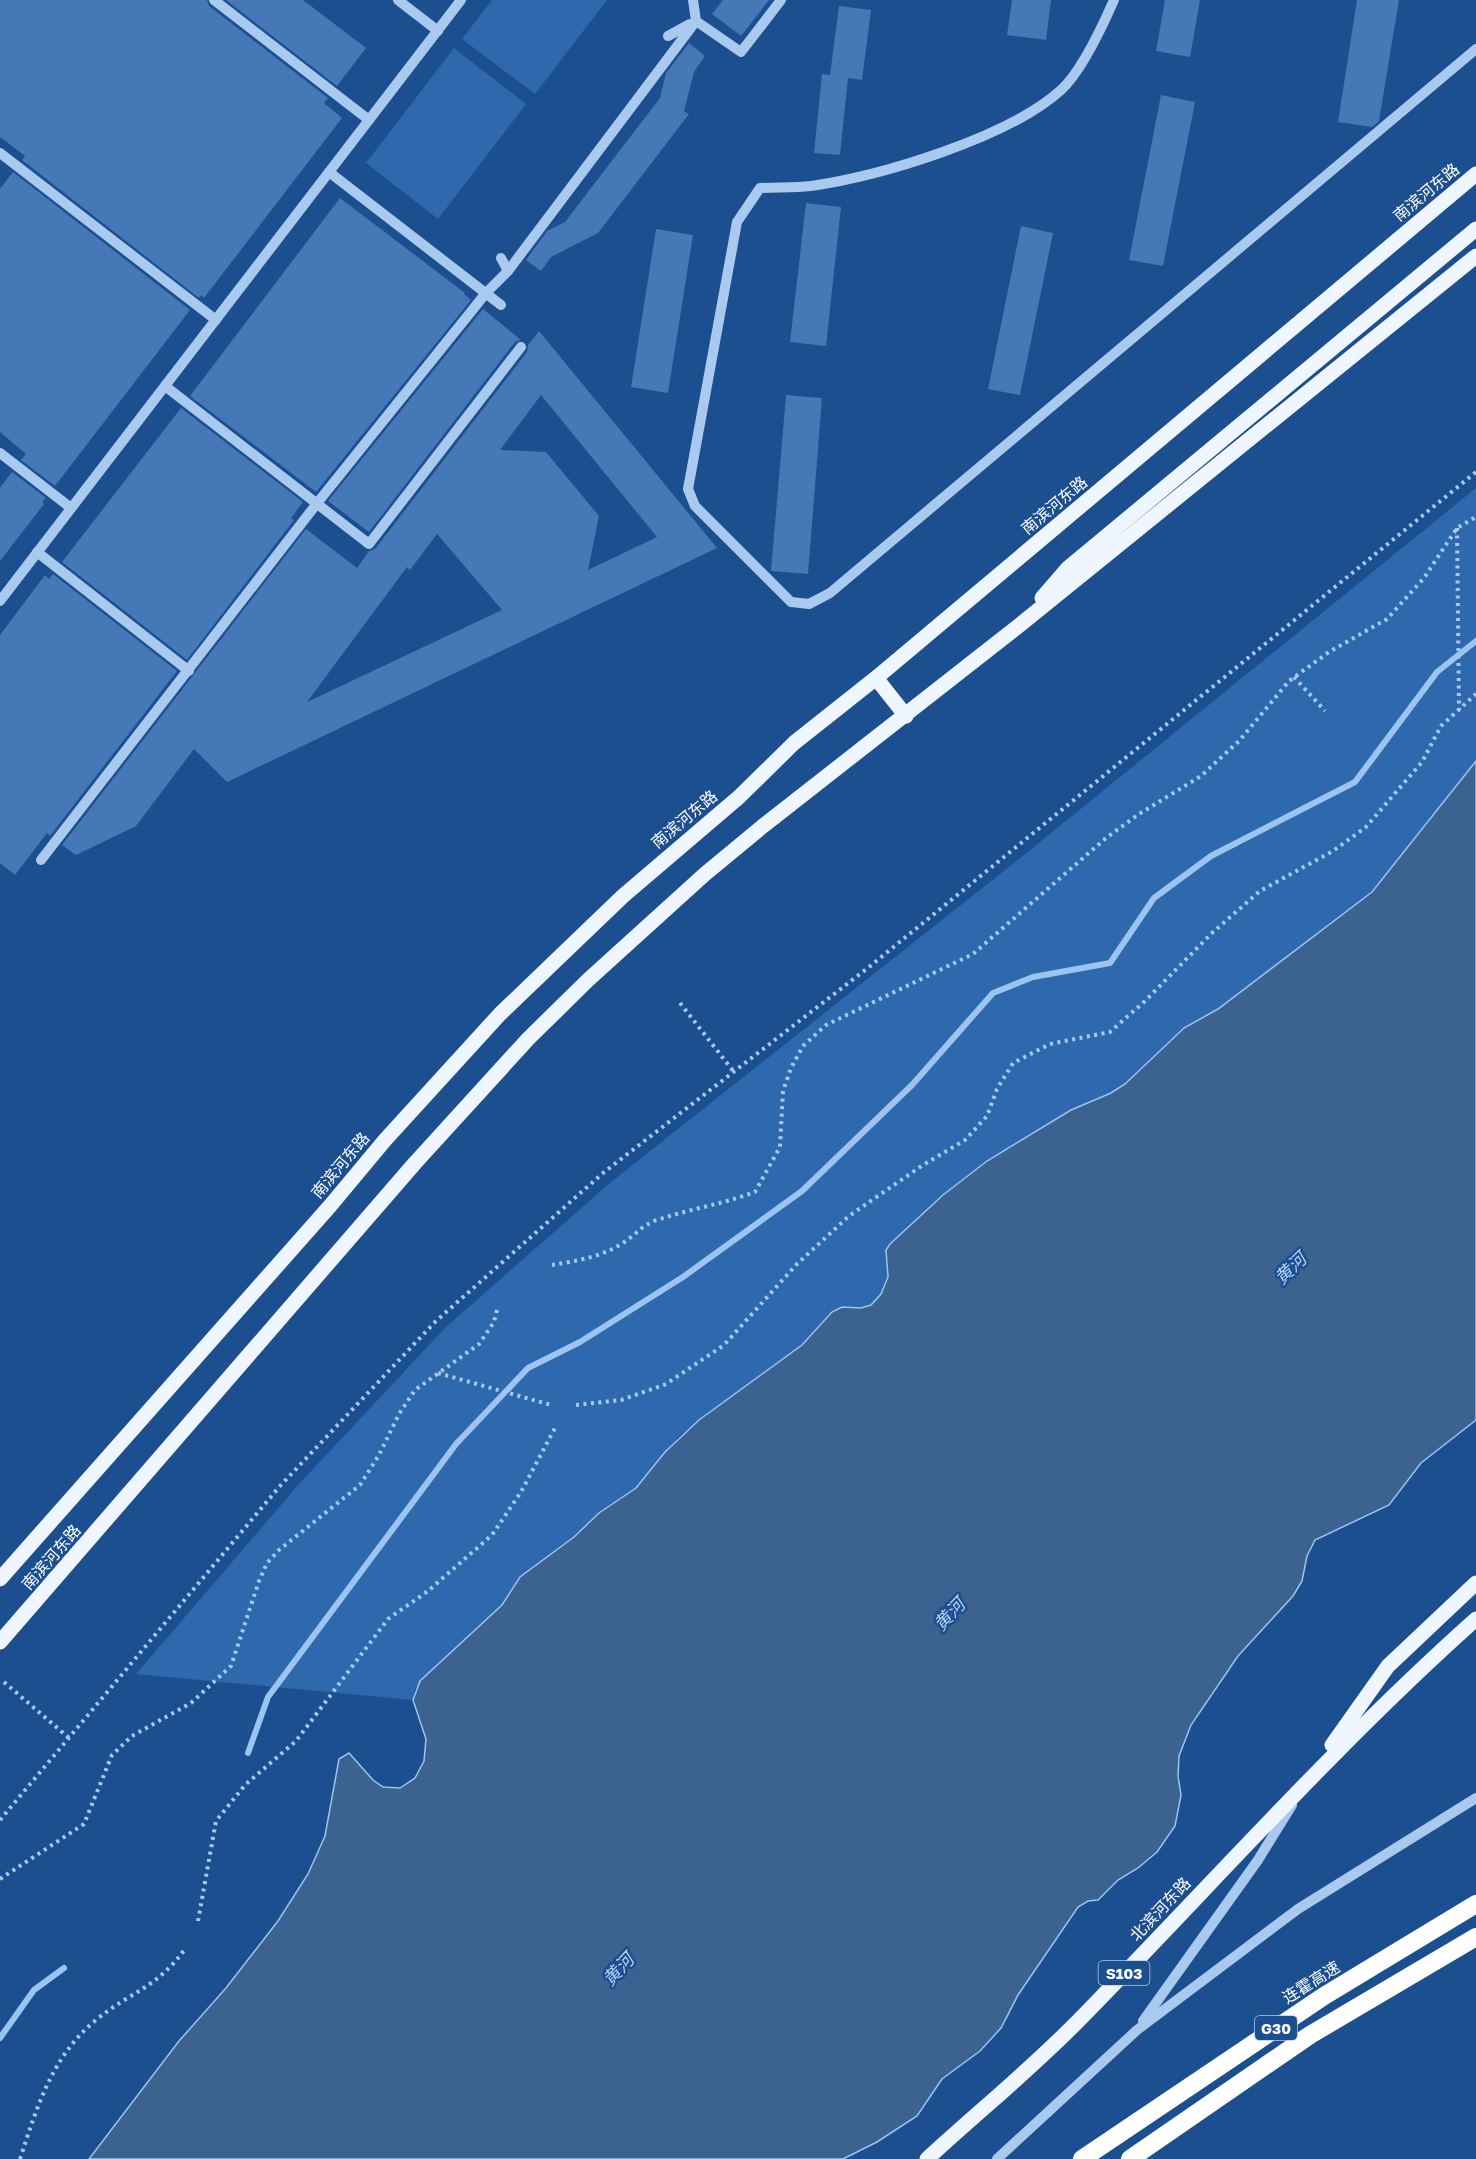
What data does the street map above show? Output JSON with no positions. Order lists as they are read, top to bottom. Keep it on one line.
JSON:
{"streets":{"highway":["连霍高速","G30"],"main road":["南滨河东路","北滨河东路","S103"]},"water":["黄河"]}
